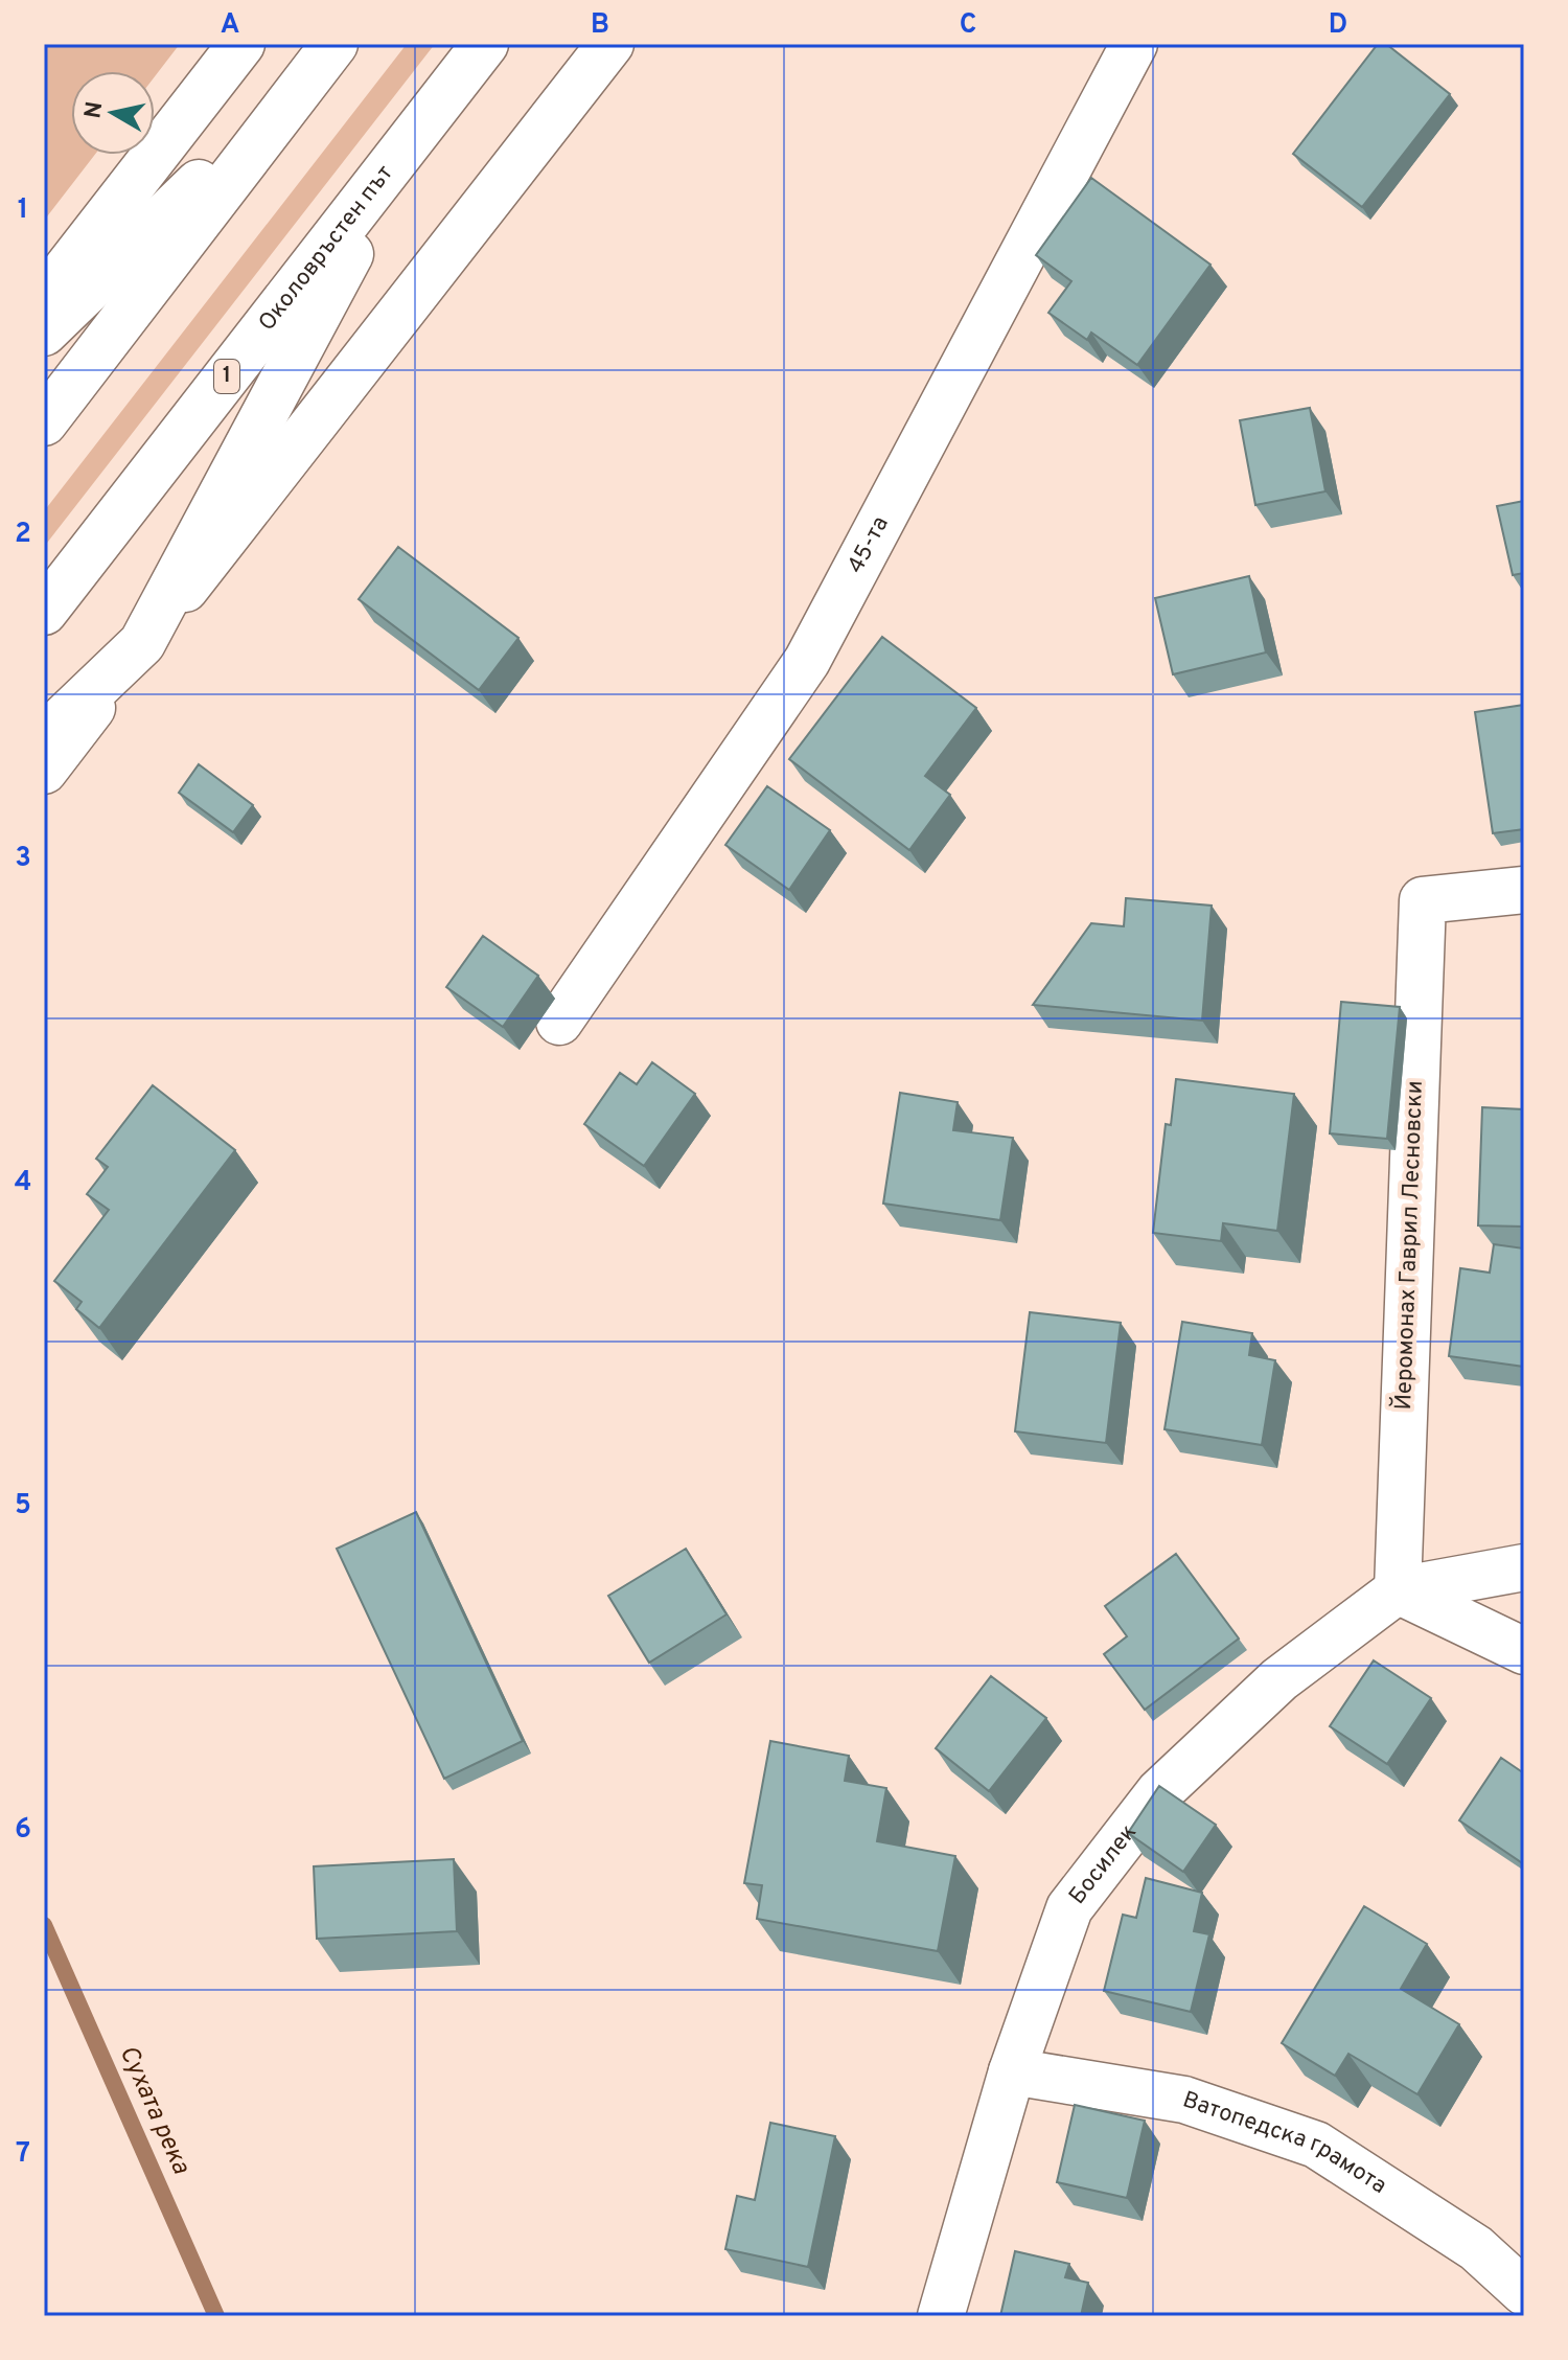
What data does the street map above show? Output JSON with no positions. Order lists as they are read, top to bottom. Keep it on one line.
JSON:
{"streets":{"main road":["Околовръстен път","1","45-та","Йеромонах Гаврил Лесновски","Босилек","Ватопедска грамота"]},"crossings":[["Йеромонах Гаврил Лесновски","Босилек"],["Босилек","Ватопедска грамота"]],"water":["Сухата река"],"north":"left","grid":{"columns":["A","B","C","D"],"rows":["1","2","3","4","5","6","7"]}}
